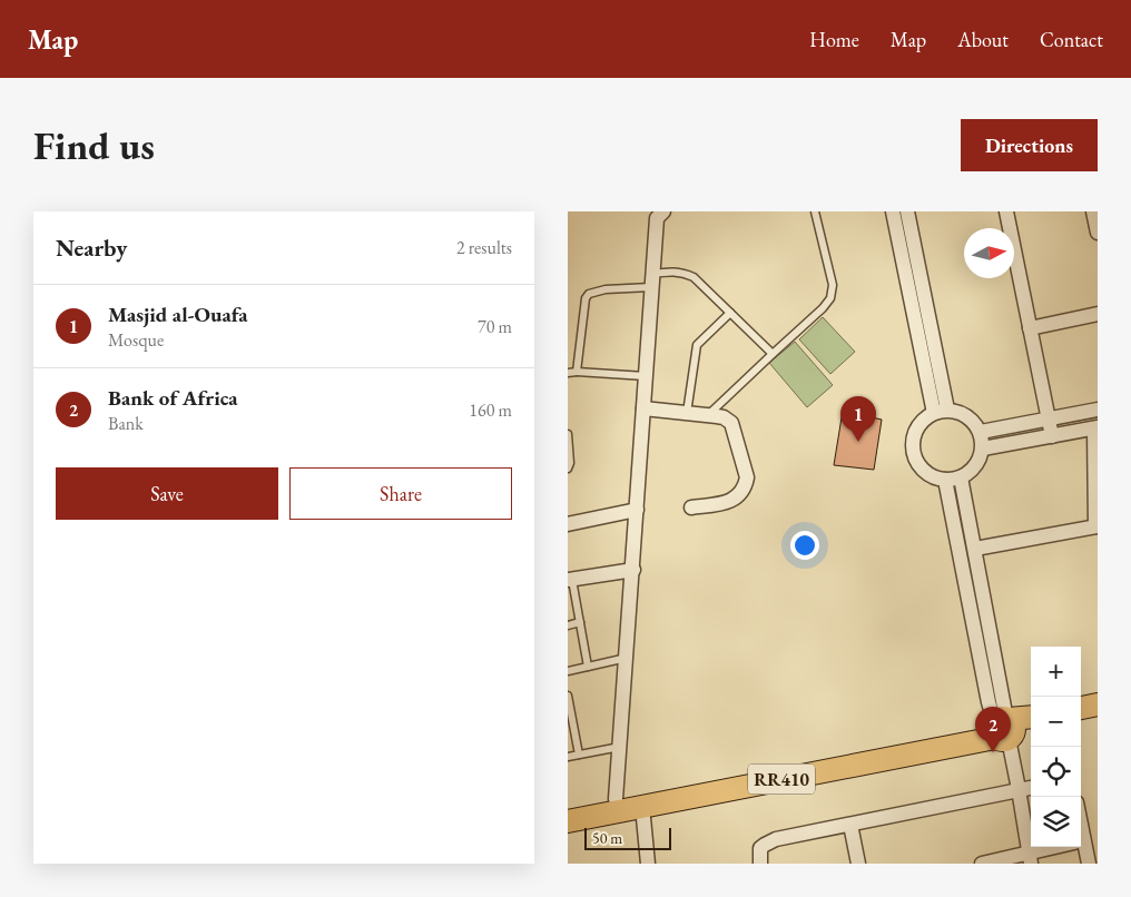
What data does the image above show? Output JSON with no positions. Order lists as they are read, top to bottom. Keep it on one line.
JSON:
{"streets":{"highway":["RR410"]},"scale_bar":"50 m","north":"right","page":{"header":"Map","nav":["Home","Map","About","Contact"],"buttons":["Directions",["Save","Share"]],"title":"Find us","heading":["Nearby","2 results"],"list":[{"mark":"1","name":"Masjid al-Ouafa","note":"Mosque","value":"70 m"},{"mark":"2","name":"Bank of Africa","note":"Bank","value":"160 m"}],"pins":["1","2"],"map_buttons":["+","−"],"scale":"50 m"}}
